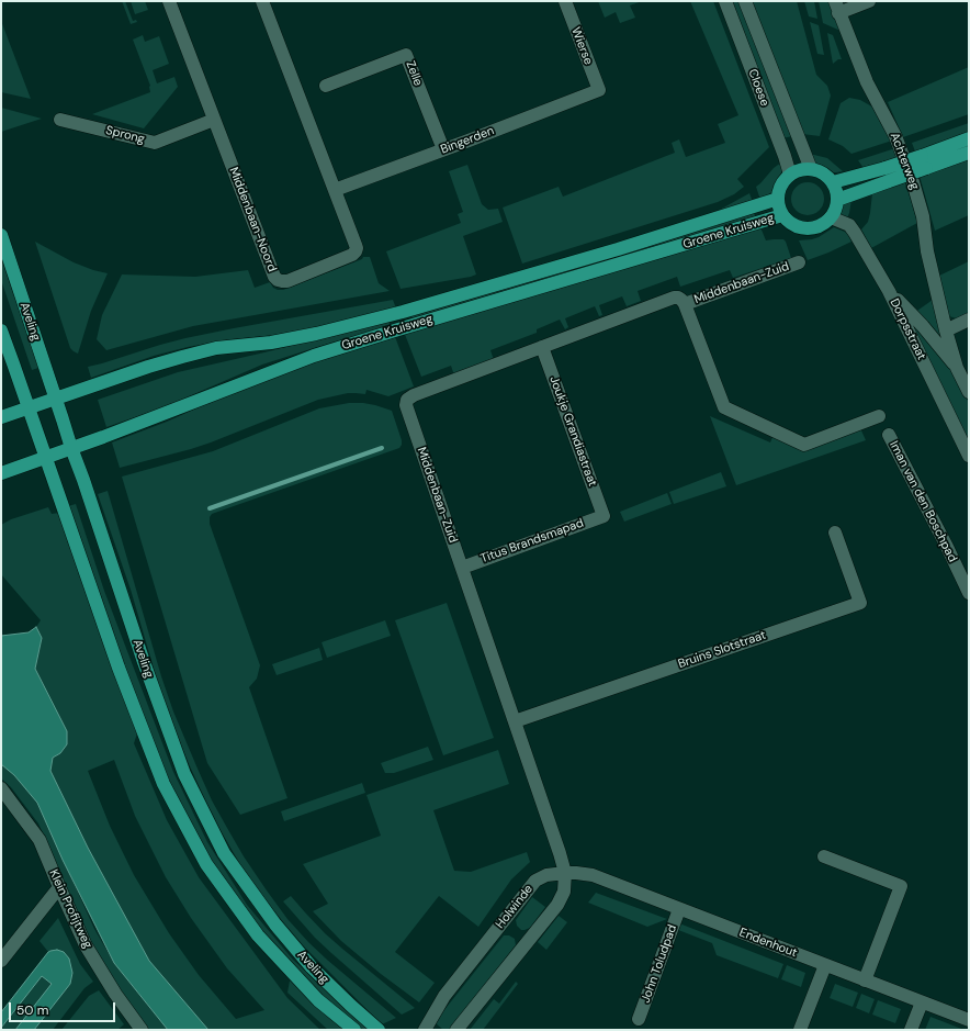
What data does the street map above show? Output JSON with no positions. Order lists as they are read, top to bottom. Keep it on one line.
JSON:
{"streets":{"main road":["Groene Kruisweg","Aveling"],"street":["Wierse","Zelle","Cloese","Sprong","Bingerden","Achterweg","Middenbaan-Noord","Middenbaan-Zuid","Dorpsstraat","Joukje Grandiastraat","Iman van den Boschpad","Titus Brandsmapad","Bruins Slotstraat","Holwinde","Klein Profijtweg","Endenhout","John Toludpad"]},"crossings":[["Wierse","Bingerden"],["Zelle","Bingerden"],["Cloese","Groene Kruisweg"],["Cloese","Dorpsstraat"],["Sprong","Middenbaan-Noord"],["Bingerden","Middenbaan-Noord"],["Achterweg","Dorpsstraat"],["Groene Kruisweg","Aveling"],["Groene Kruisweg","Dorpsstraat"],["Middenbaan-Zuid","Joukje Grandiastraat"],["Middenbaan-Zuid","Titus Brandsmapad"],["Middenbaan-Zuid","Bruins Slotstraat"],["Middenbaan-Zuid","Holwinde"],["Middenbaan-Zuid","Endenhout"],["Joukje Grandiastraat","Titus Brandsmapad"],["Holwinde","Endenhout"],["Endenhout","John Toludpad"]],"scale_bar":"50 m"}
